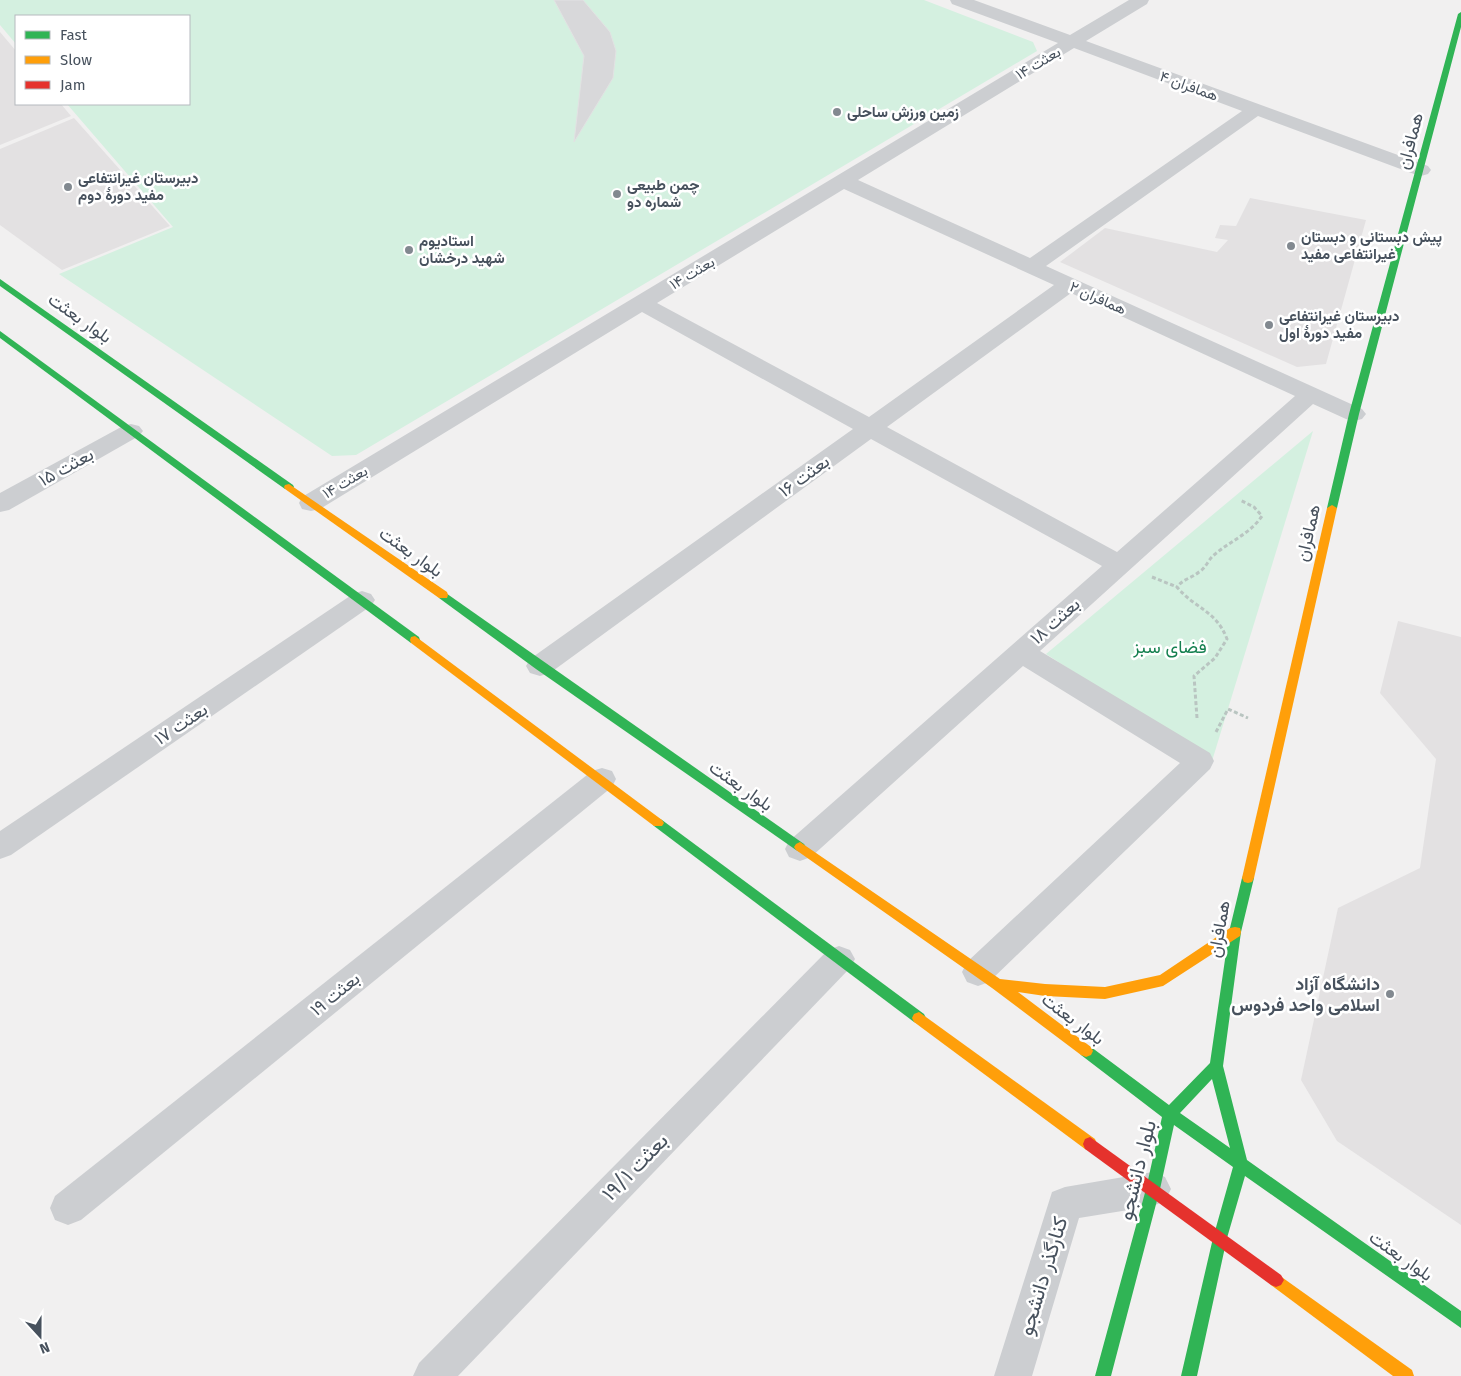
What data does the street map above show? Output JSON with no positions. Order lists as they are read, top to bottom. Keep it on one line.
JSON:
{"streets":{"main road":["همافران","بلوار بعثت","بلوار دانشجو"],"street":["بعثت ۱۴","همافران ۴","همافران ۲","بعثت ۱۵","بعثت ۱۶","بعثت ۱۸","بعثت ۱۷","بعثت ۱۹","بعثت ۱۹/۱","کنارگذر دانشجو"]},"crossings":[["بعثت ۱۴","همافران ۴"],["بعثت ۱۴","همافران ۲"],["بعثت ۱۴","بلوار بعثت"],["همافران ۴","همافران"],["همافران","همافران ۲"],["همافران","بلوار دانشجو"],["همافران ۲","بعثت ۱۶"],["همافران ۲","بعثت ۱۸"],["بلوار بعثت","بعثت ۱۶"],["بلوار بعثت","بعثت ۱۸"],["بلوار بعثت","بلوار دانشجو"],["بلوار دانشجو","کنارگذر دانشجو"]],"parks":["فضای سبز"],"places":["زمین ورزش ساحلی","دبیرستان غیرانتفاعی مفید دورهٔ دوم","چمن طبیعی شماره دو","پیش دبستانی و دبستان غیرانتفاعی مفید","استادیوم شهید درخشان","دبیرستان غیرانتفاعی مفید دورهٔ اول","دانشگاه آزاد اسلامی واحد فردوس"],"legend":["Fast","Slow","Jam"],"north":"bottom"}
